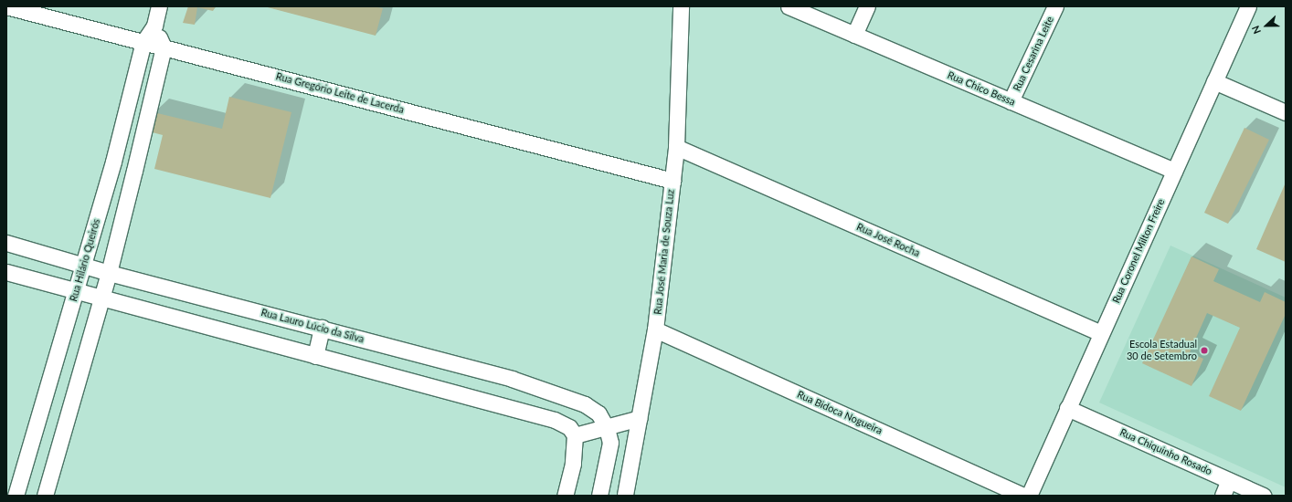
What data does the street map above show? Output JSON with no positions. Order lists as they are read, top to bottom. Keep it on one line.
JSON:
{"streets":{"street":["Rua Cesarina Leite","Rua Chico Bessa","Rua Gregório Leite de Lacerda","Rua José Rocha","Rua Coronel Milton Freire","Rua José Maria de Souza Luz","Rua Hilário Queirós","Rua Lauro Lúcio da Silva","Rua Bidoca Nogueira","Rua Chiquinho Rosado"]},"crossings":[["Rua Cesarina Leite","Rua Chico Bessa"],["Rua Chico Bessa","Rua Coronel Milton Freire"],["Rua Gregório Leite de Lacerda","Rua José Maria de Souza Luz"],["Rua Gregório Leite de Lacerda","Rua Hilário Queirós"],["Rua José Rocha","Rua Coronel Milton Freire"],["Rua José Rocha","Rua José Maria de Souza Luz"],["Rua Coronel Milton Freire","Rua Chiquinho Rosado"],["Rua José Maria de Souza Luz","Rua Bidoca Nogueira"],["Rua Hilário Queirós","Rua Lauro Lúcio da Silva"]],"places":["Escola Estadual 30 de Setembro"],"north":"left"}
